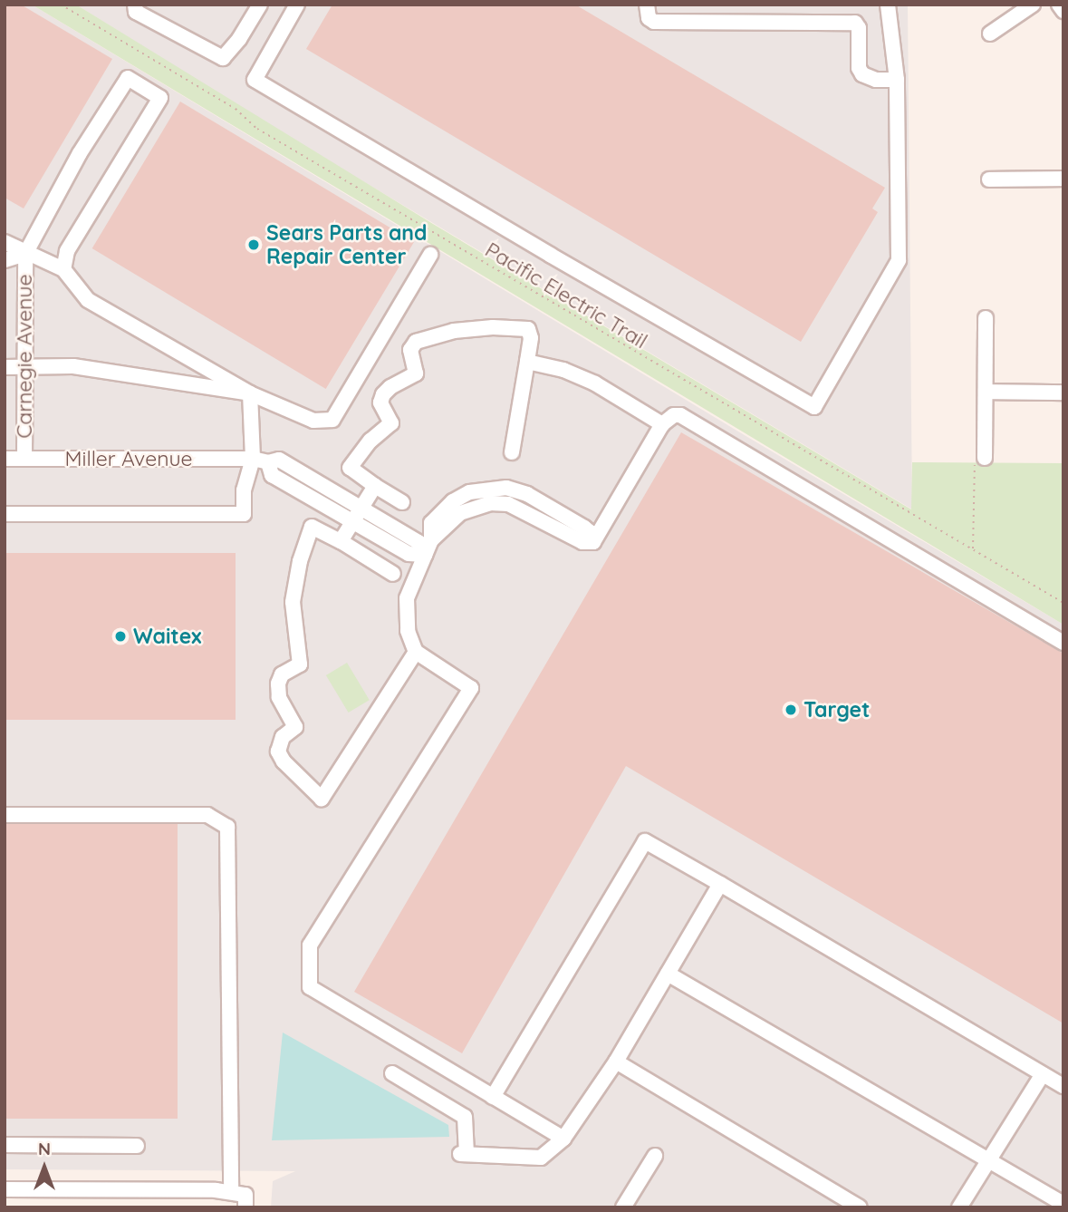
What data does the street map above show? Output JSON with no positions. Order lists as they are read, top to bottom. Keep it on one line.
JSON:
{"streets":{"street":["Carnegie Avenue","Miller Avenue"],"path":["Pacific Electric Trail"]},"crossings":[["Carnegie Avenue","Miller Avenue"]],"places":["Sears Parts and Repair Center","Waitex","Target"],"north":"top"}
